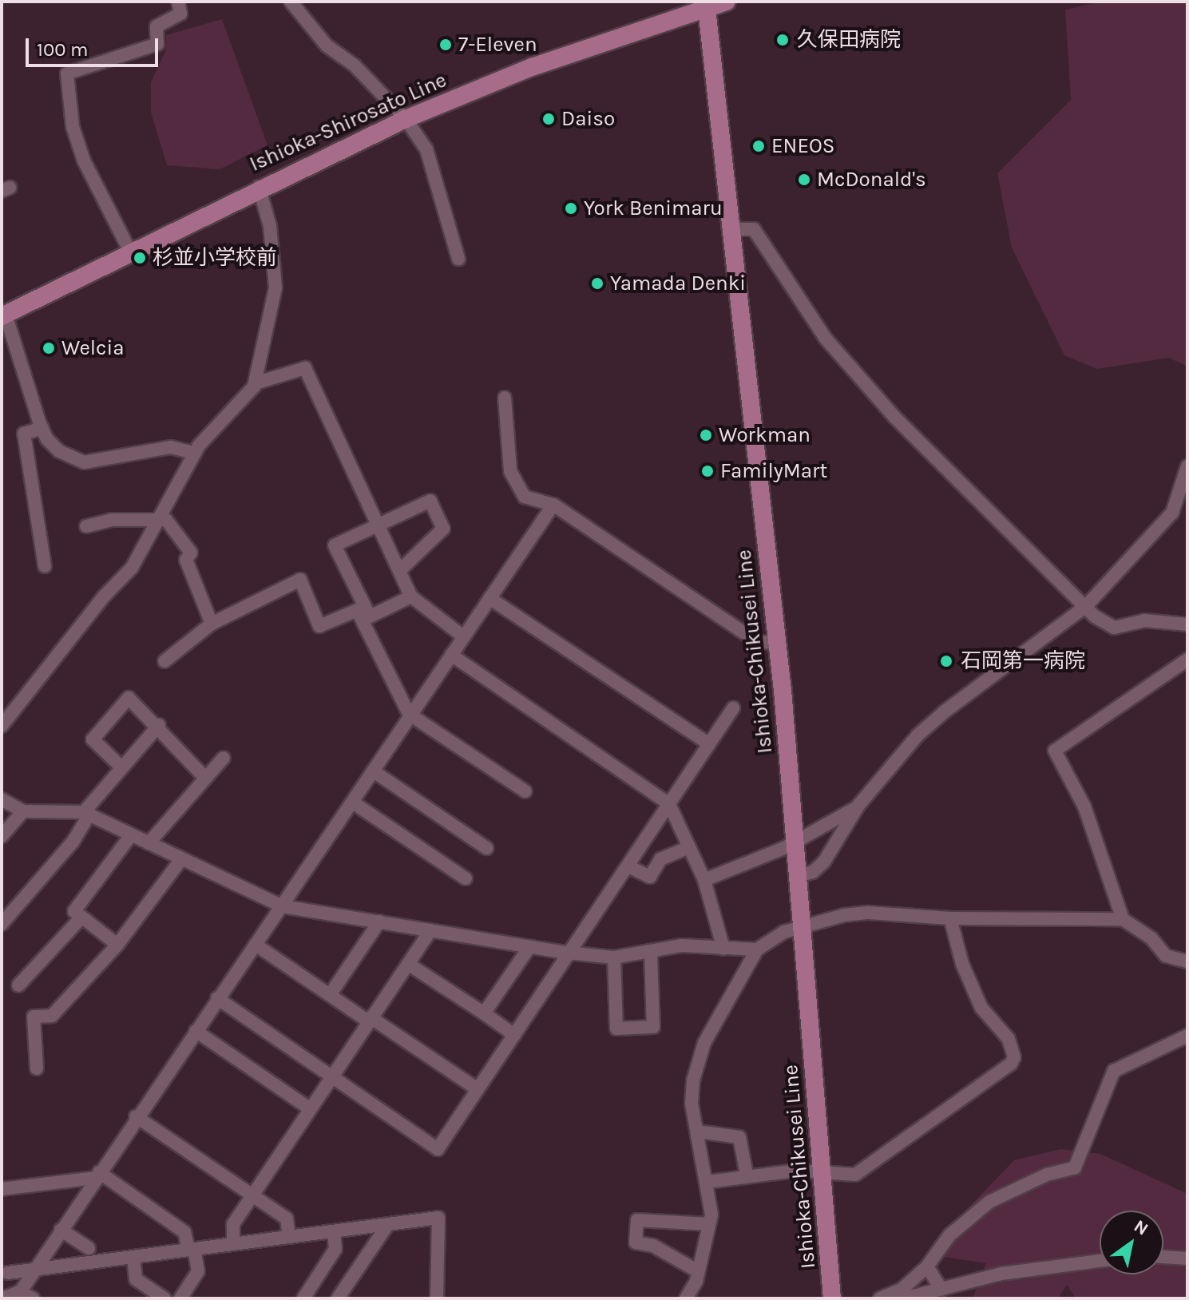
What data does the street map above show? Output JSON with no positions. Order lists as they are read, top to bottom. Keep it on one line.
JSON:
{"streets":{"main road":["Ishioka-Shirosato Line","Ishioka-Chikusei Line"]},"crossings":[["Ishioka-Shirosato Line","Ishioka-Chikusei Line"]],"places":["久保田病院","7-Eleven","Daiso","ENEOS","McDonald's","York Benimaru","杉並小学校前","Yamada Denki","Welcia","Workman","FamilyMart","石岡第一病院"],"scale_bar":"100 m","north":"top right"}
